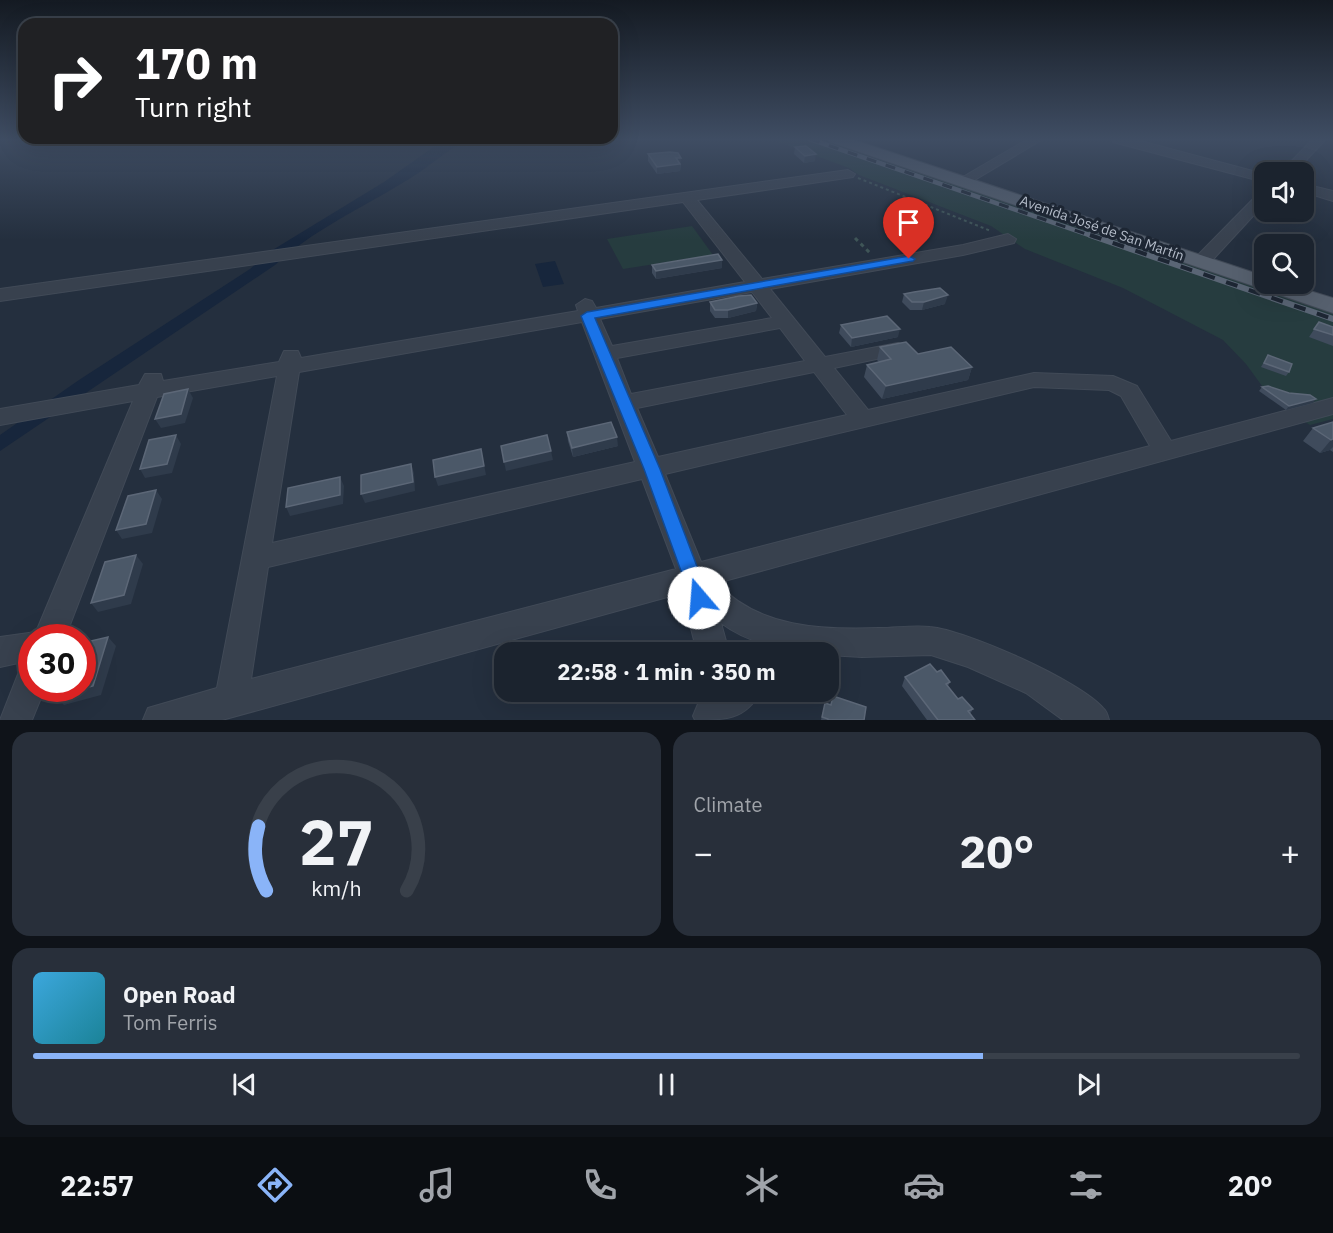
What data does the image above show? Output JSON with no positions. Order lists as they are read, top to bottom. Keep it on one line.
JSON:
{"streets":{"main road":["Avenida José de San Martín"]},"page":{"turn":["170 m","Turn right"],"limit":"30","trip":"22:58 · 1 min · 350 m","tile":"Climate","heat":["−","20°","+"],"song":["Open Road","Tom Ferris"],"tabs":["22:57","20°"],"gauge":["27","km/h"]}}
